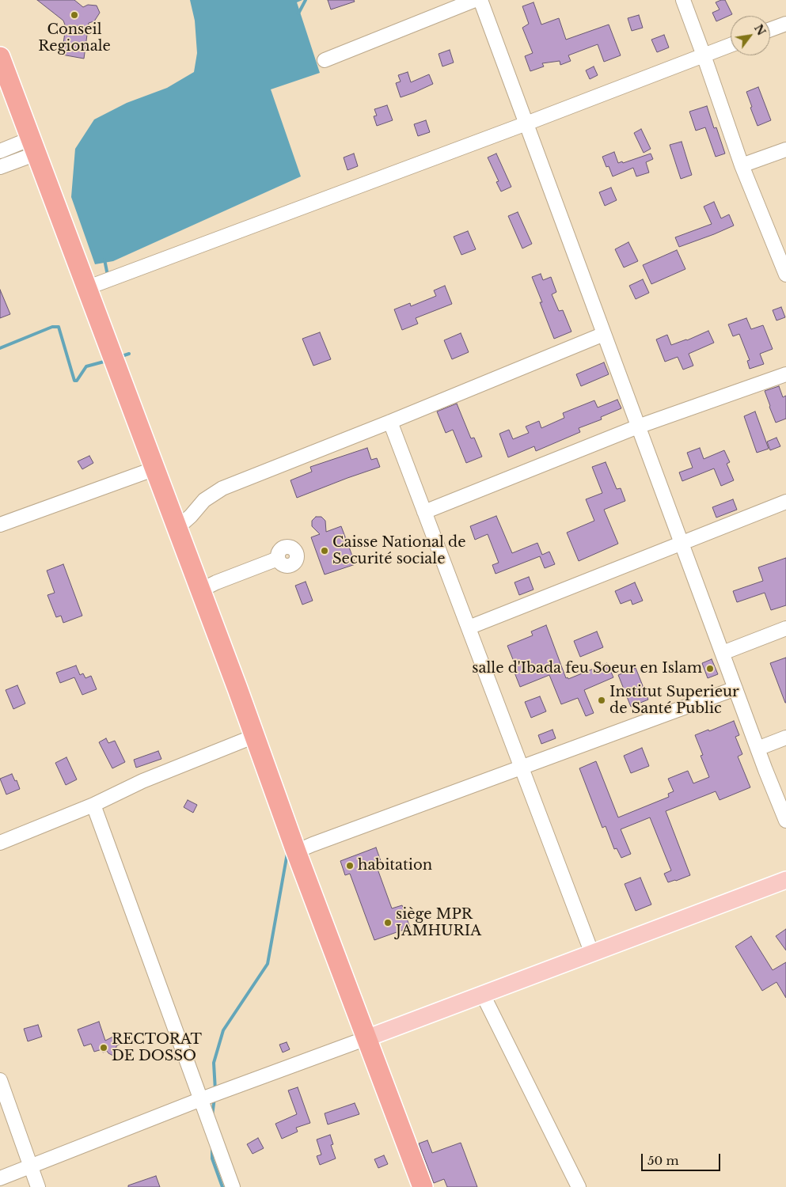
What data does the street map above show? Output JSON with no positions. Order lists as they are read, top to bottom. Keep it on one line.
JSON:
{"places":["Conseil Regionale","Caisse National de Securité sociale","salle d'Ibada feu Soeur en Islam","Institut Superieur de Santé Public","habitation","siège MPR JAMHURIA","RECTORAT DE DOSSO"],"scale_bar":"50 m","north":"top right"}
